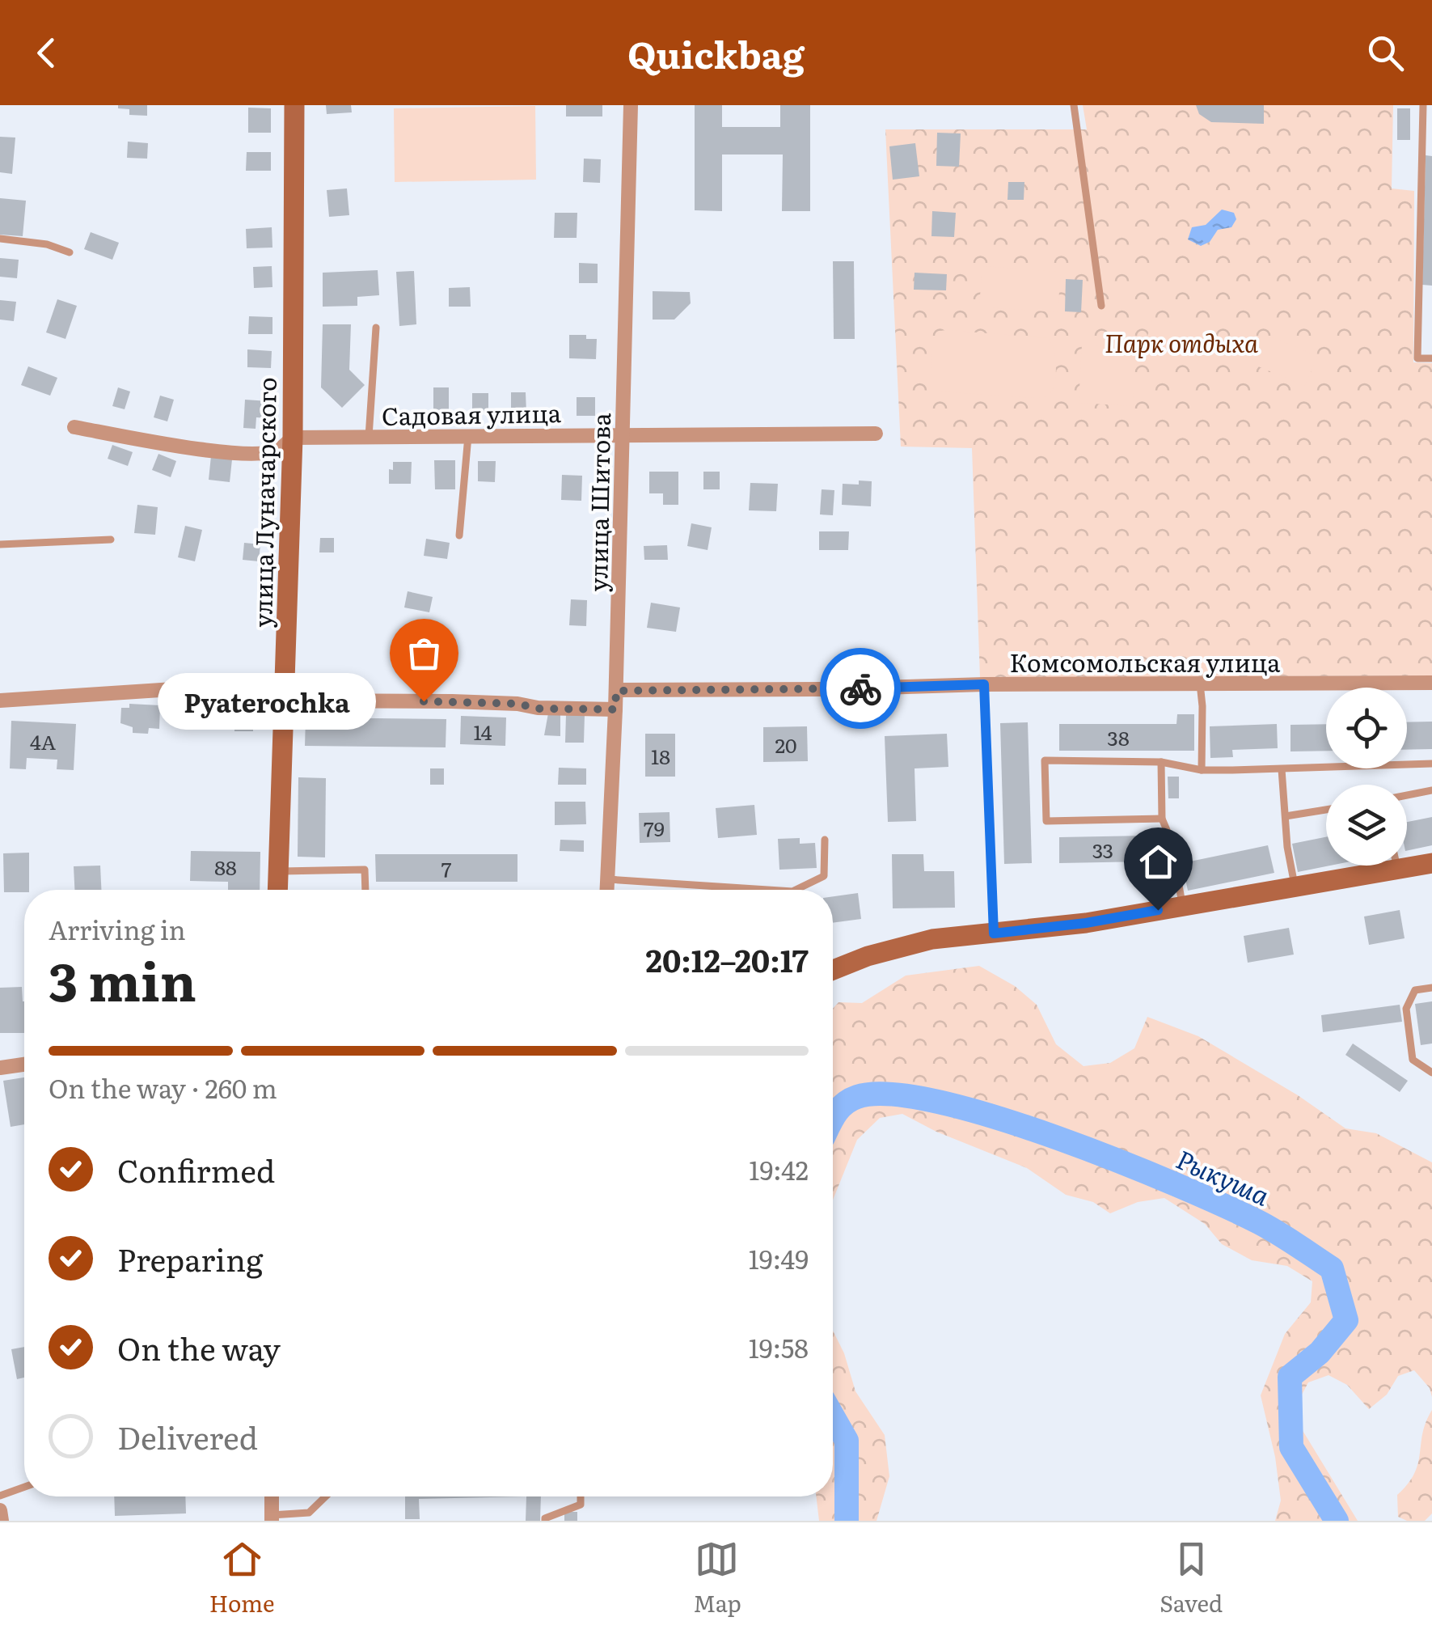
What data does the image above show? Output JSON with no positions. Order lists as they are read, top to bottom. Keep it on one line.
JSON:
{"streets":{"street":["Садовая улица","улица Луначарского","улица Шитова","Комсомольская улица"]},"crossings":[["Садовая улица","улица Луначарского"],["Садовая улица","улица Шитова"],["улица Шитова","Комсомольская улица"]],"water":["Рыкуша"],"parks":["Парк отдыха"],"places":["Pyaterochka"],"house_numbers":["14","38","4А","20","18","79","33","88","7"],"page":{"header":"Quickbag","bubble":"Pyaterochka","heading":["3 min","Arriving in","20:12–20:17"],"bar":"On the way · 260 m","list":[["Confirmed","19:42"],["Preparing","19:49"],["On the way","19:58"],"Delivered"],"tabs":["Home","Map","Saved"]}}
